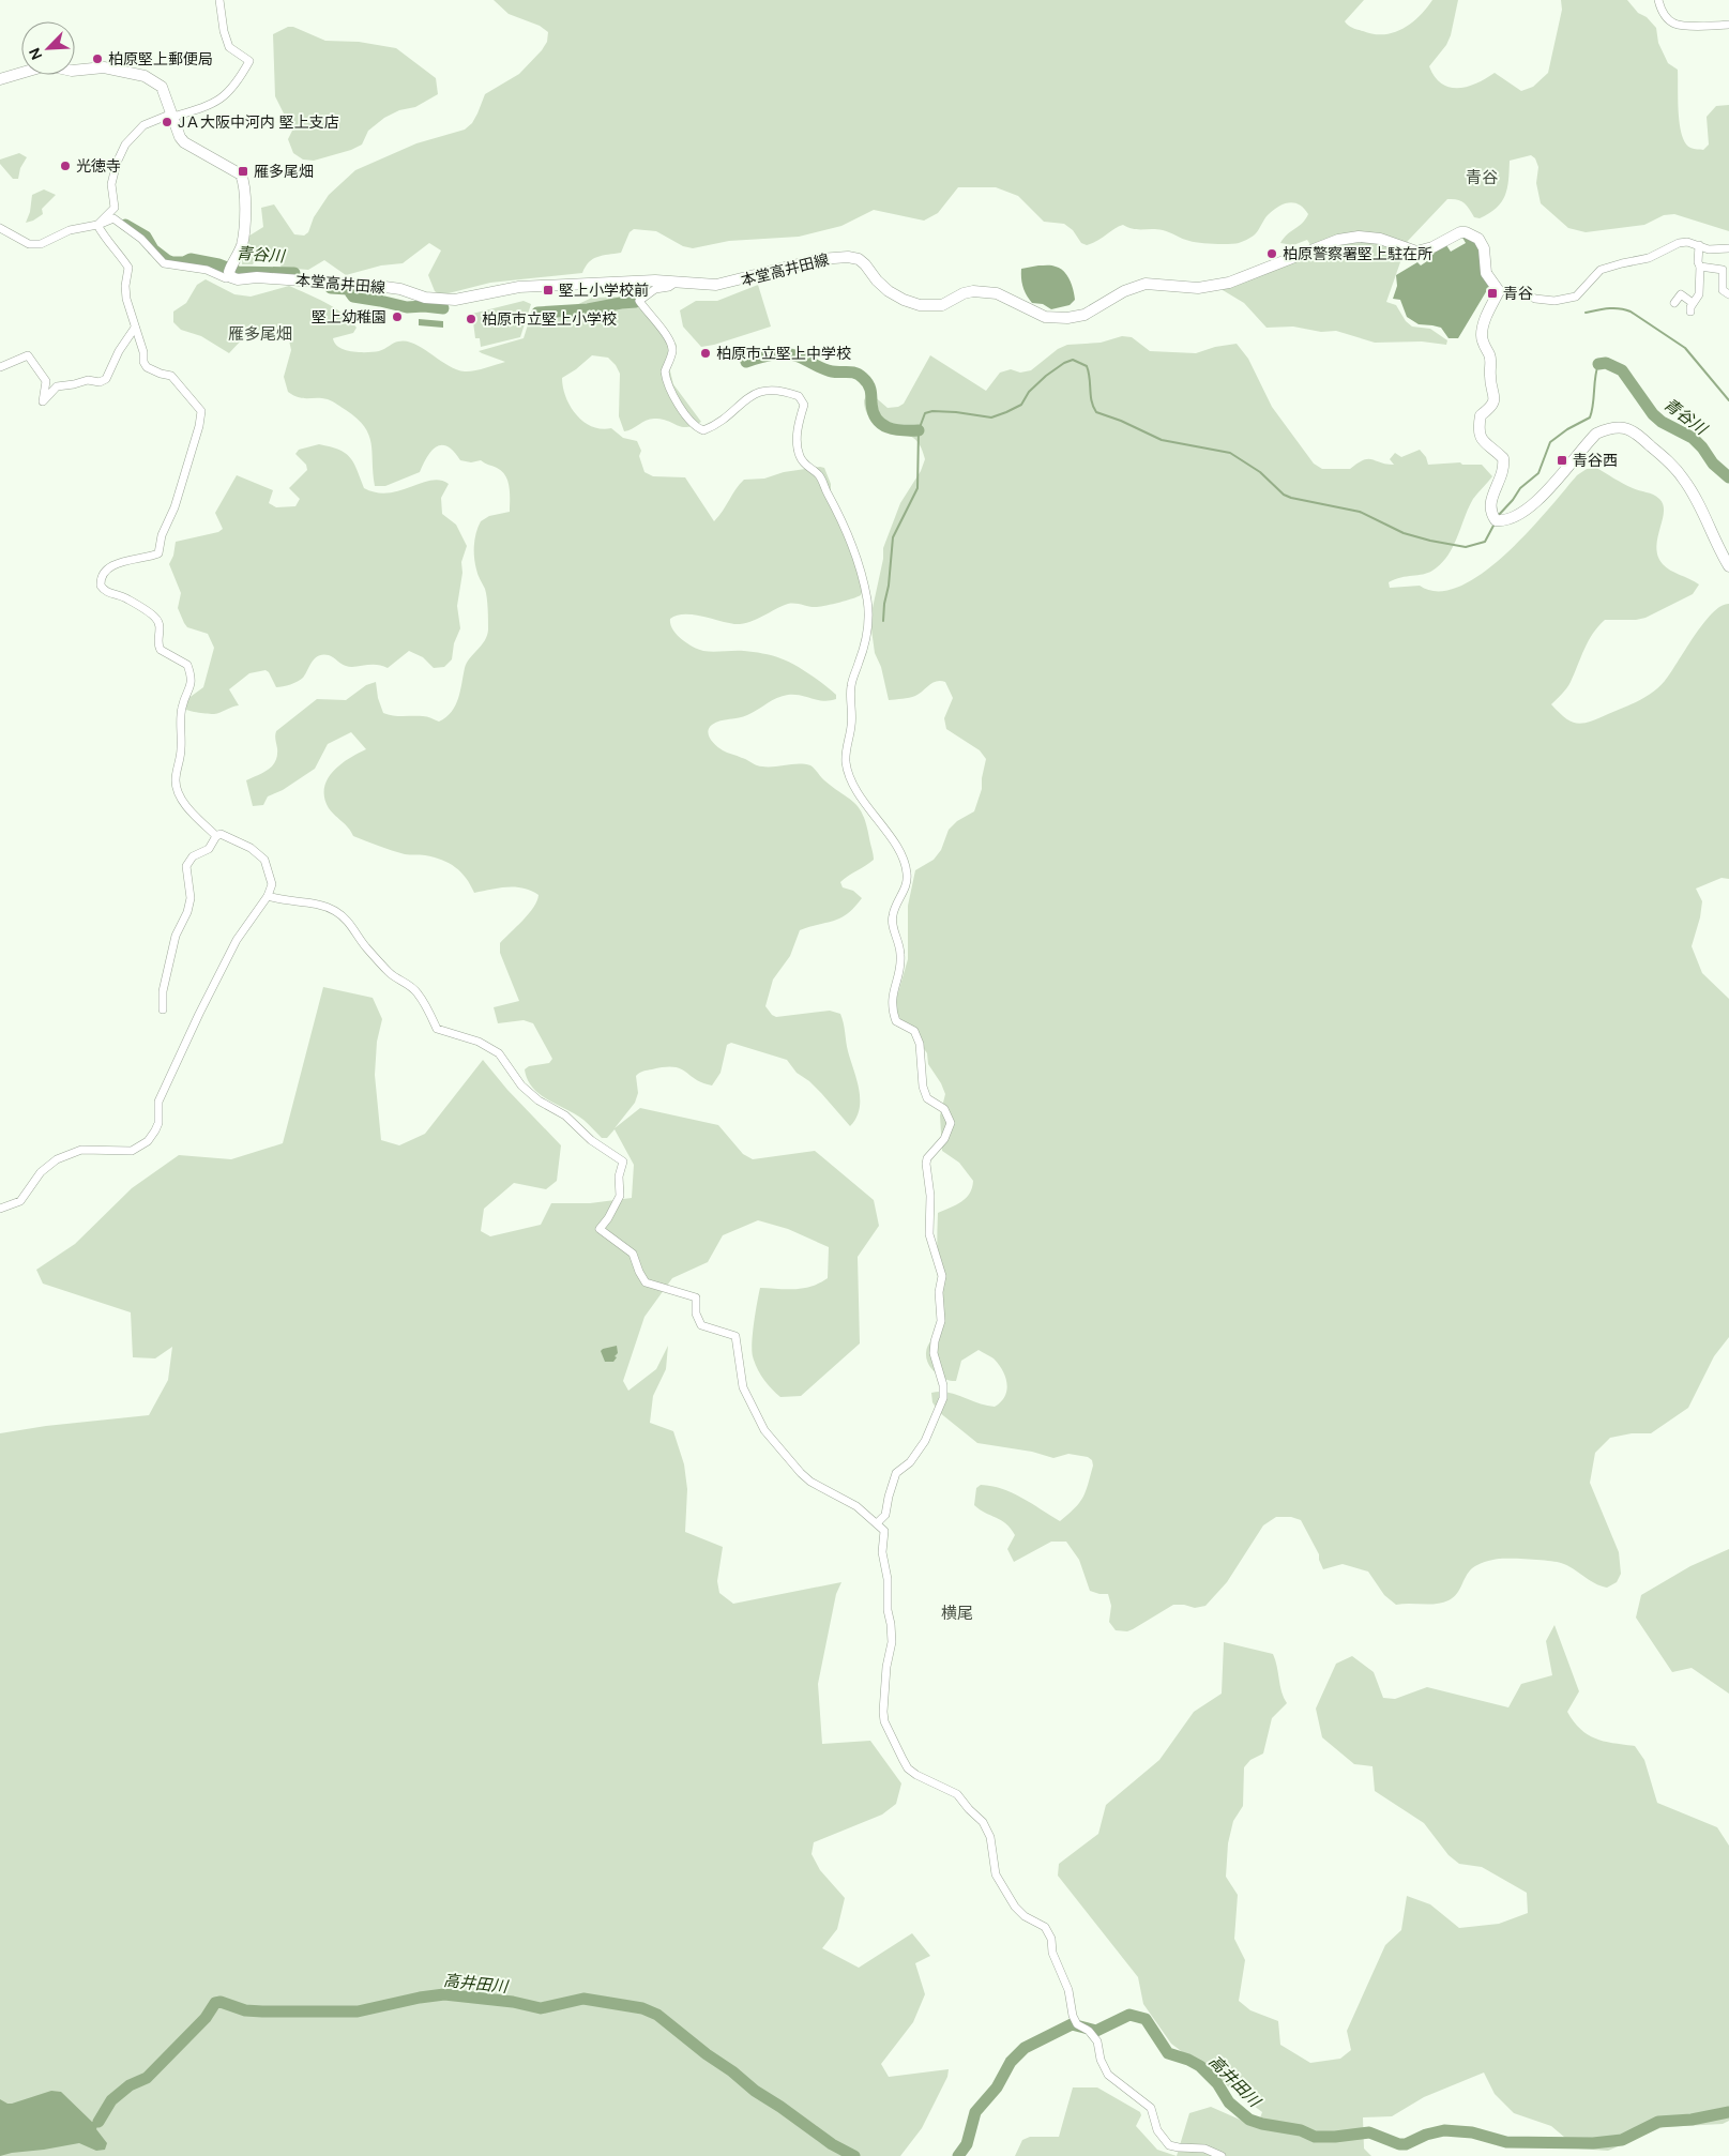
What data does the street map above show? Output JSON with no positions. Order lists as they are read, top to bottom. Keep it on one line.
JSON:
{"streets":{"main road":["本堂高井田線"]},"districts":["青谷","雁多尾畑","横尾"],"water":["青谷川","高井田川"],"places":{"other":["柏原堅上郵便局","JＡ大阪中河内 堅上支店","光徳寺","柏原警察署堅上駐在所","堅上幼稚園","柏原市立堅上小学校","柏原市立堅上中学校"],"transit":["雁多尾畑","堅上小学校前","青谷","青谷西"]},"north":"bottom left"}
